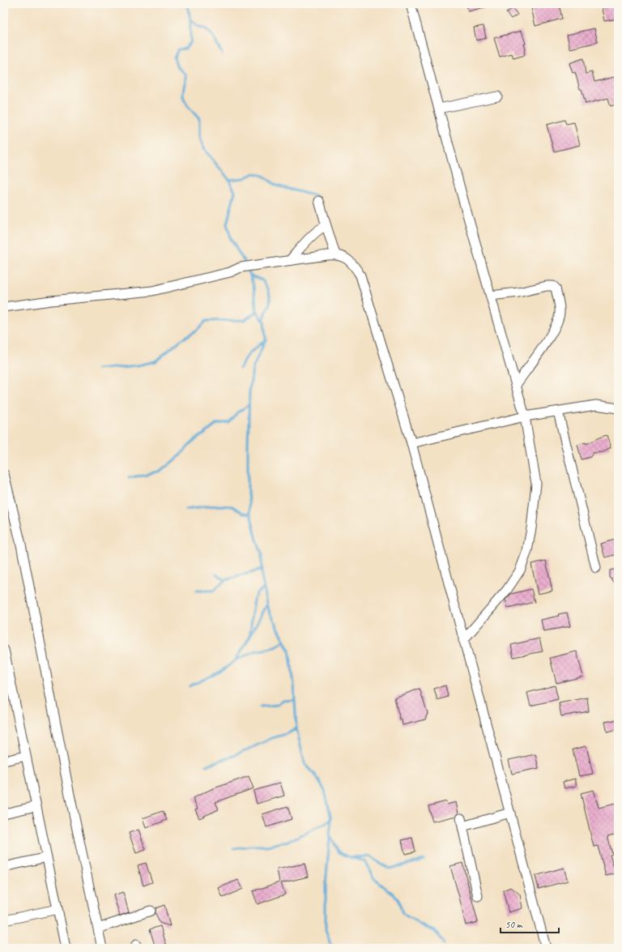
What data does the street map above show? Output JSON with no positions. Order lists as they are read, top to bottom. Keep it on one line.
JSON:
{"scale_bar":"50 m"}
